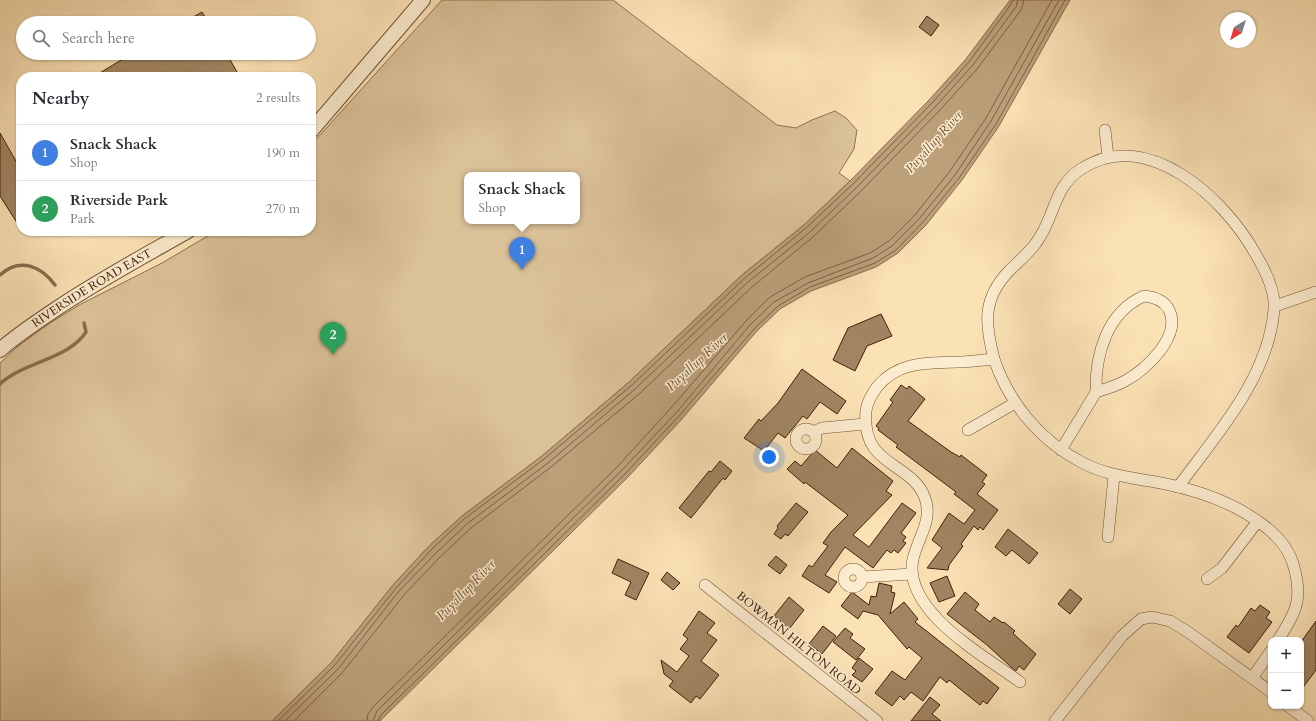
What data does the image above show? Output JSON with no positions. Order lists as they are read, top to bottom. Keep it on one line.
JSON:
{"streets":{"street":["RIVERSIDE ROAD EAST","BOWMAN HILTON ROAD"]},"water":["Puyallup River"],"north":"bottom left","page":{"search":"Search here","heading":["Nearby","2 results"],"list":[{"mark":"1","name":"Snack Shack","note":"Shop","value":"190 m"},{"mark":"2","name":"Riverside Park","note":"Park","value":"270 m"}],"popup":["Snack Shack","Shop"],"pins":["1","2"],"map_buttons":["+","−"]}}
